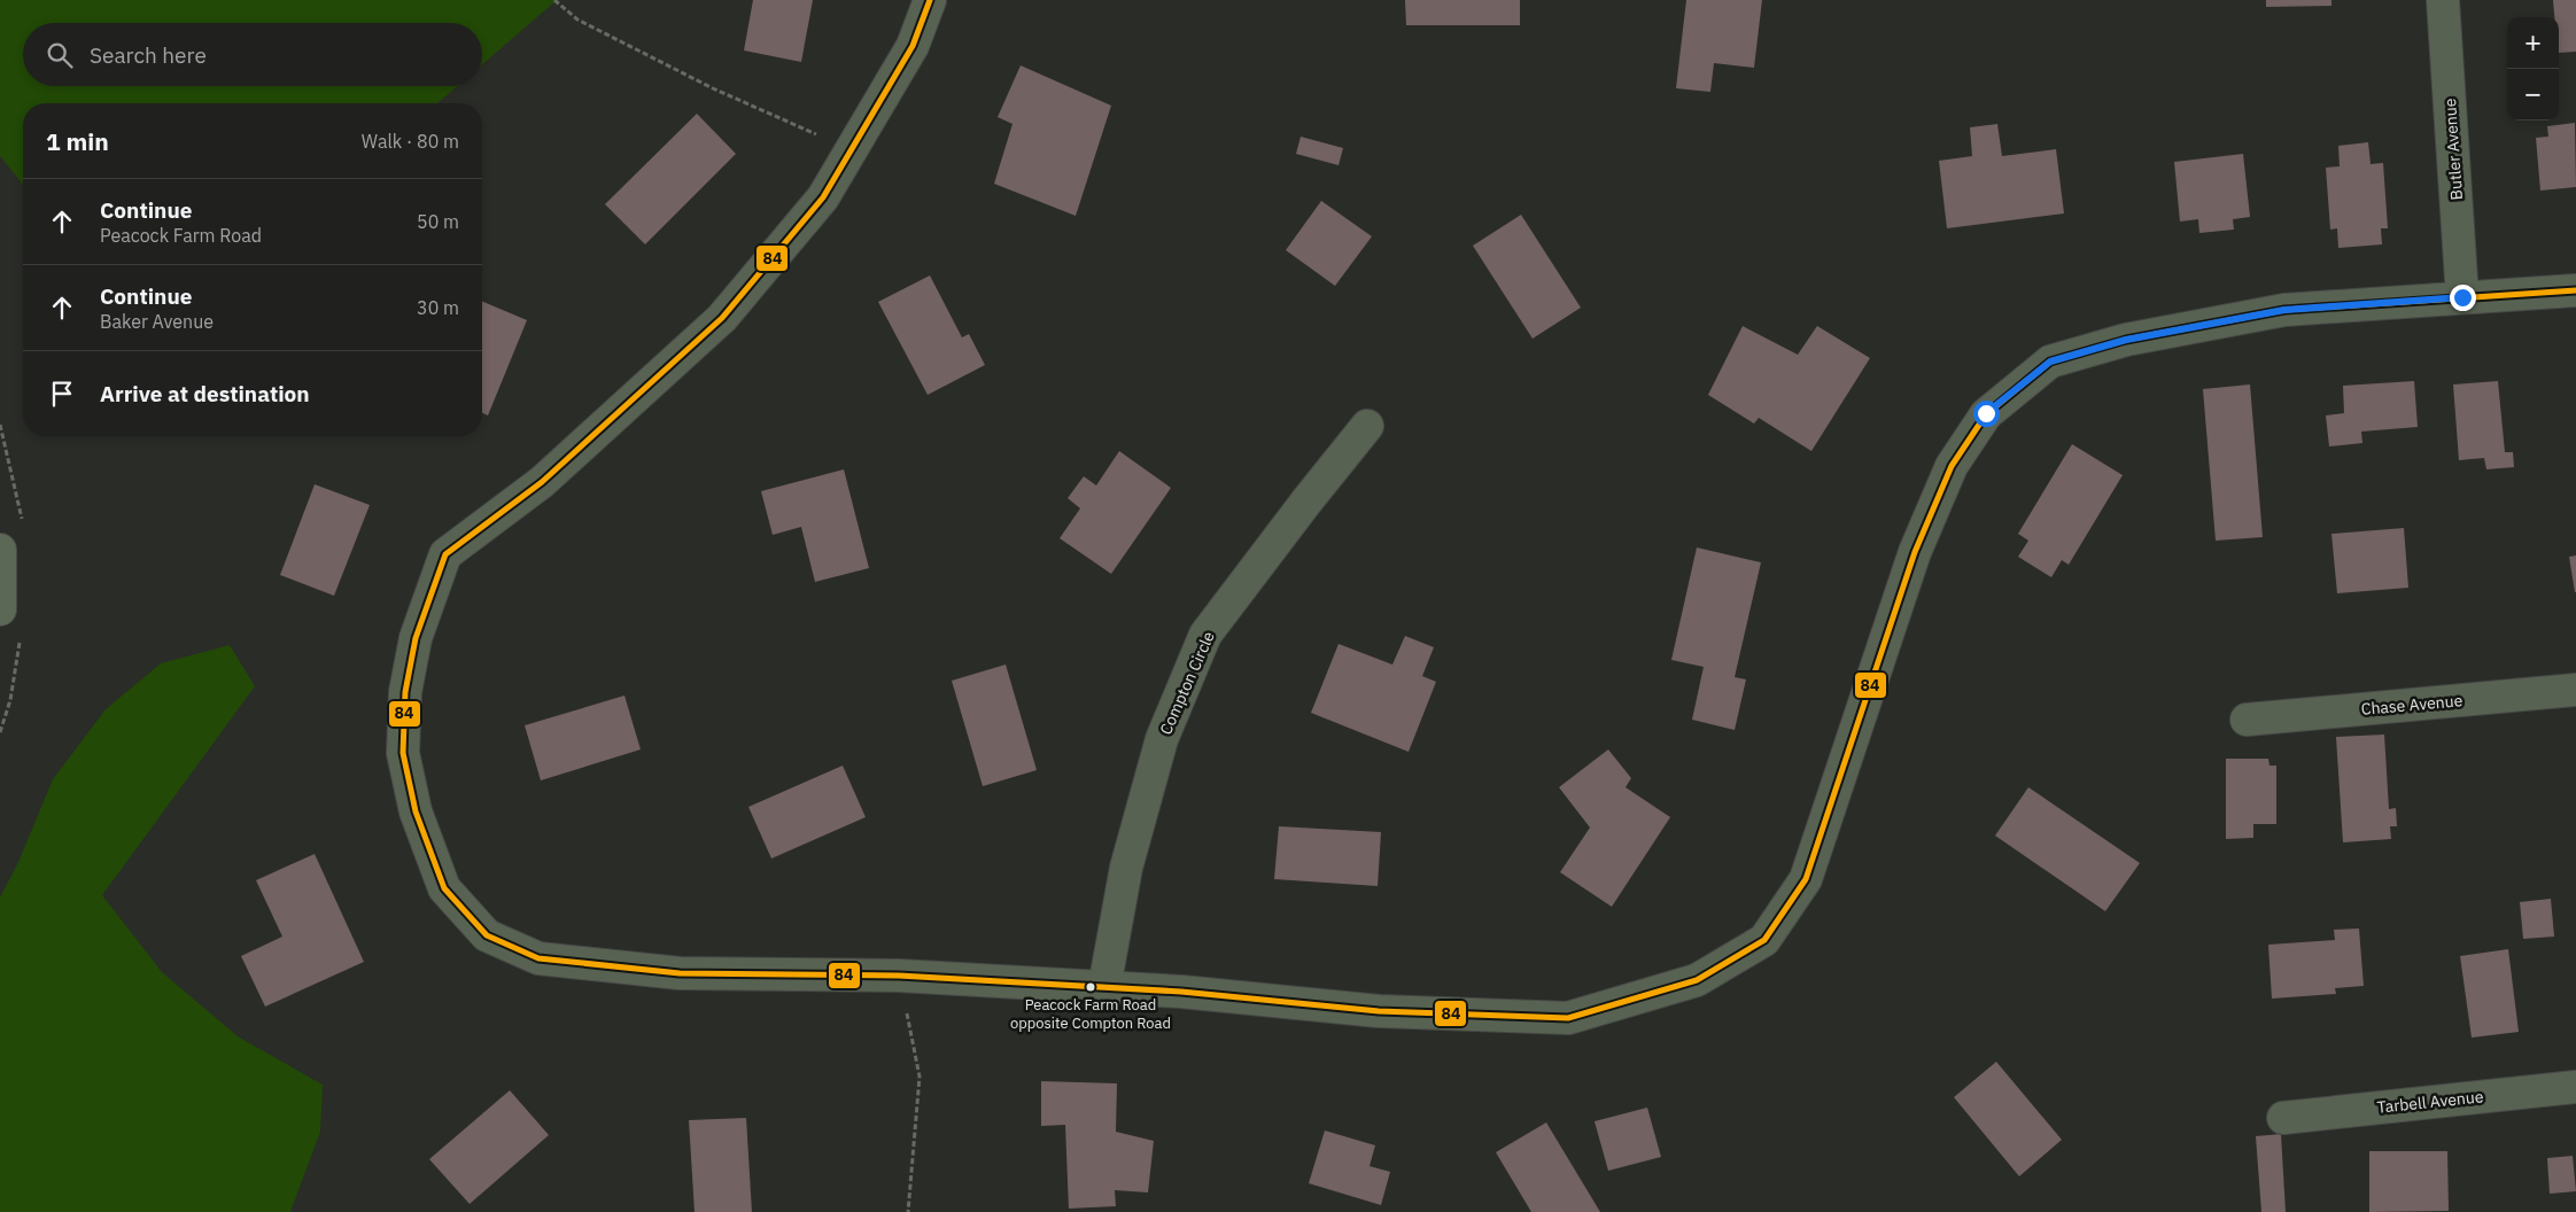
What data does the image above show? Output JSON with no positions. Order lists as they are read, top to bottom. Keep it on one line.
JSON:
{"streets":{"street":["Butler Avenue","Compton Circle","Chase Avenue","Tarbell Avenue"]},"places":["Peacock Farm Road opposite Compton Road"],"lines":["transit line 84"],"page":{"map_buttons":["+","−"],"search":"Search here","heading":["1 min","Walk · 80 m"],"list":[["Continue","Peacock Farm Road","50 m"],["Continue","Baker Avenue","30 m"],"Arrive at destination"]}}
